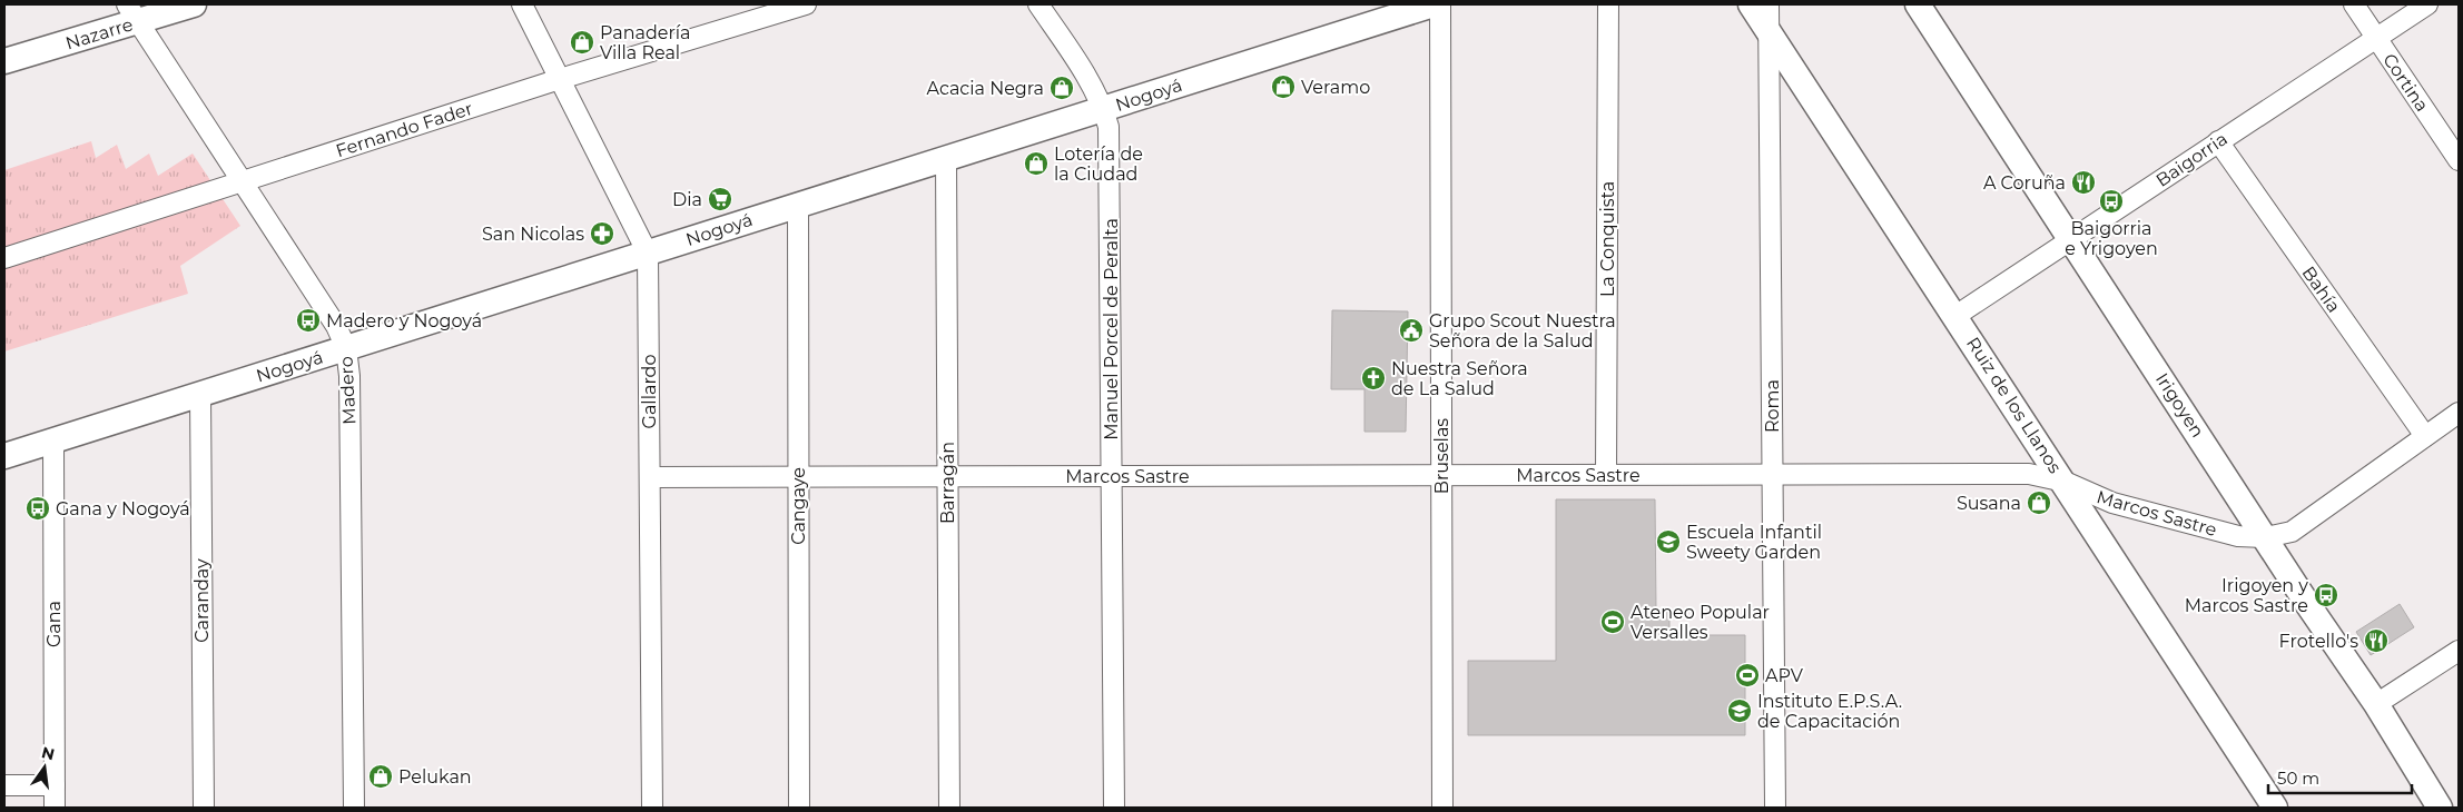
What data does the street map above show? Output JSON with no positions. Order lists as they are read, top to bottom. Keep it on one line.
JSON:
{"streets":{"street":["Nazarre","Cortina","Nogoyá","Fernando Fader","Baigorria","La Conquista","Bahía","Manuel Porcel de Peralta","Madero","Gallardo","Ruiz de los Llanos","Irigoyen","Roma","Bruselas","Marcos Sastre","Barragán","Cangaye","Caranday","Gana"]},"crossings":[["Nazarre","Madero"],["Cortina","Baigorria"],["Nogoyá","Manuel Porcel de Peralta"],["Nogoyá","Madero"],["Nogoyá","Gallardo"],["Nogoyá","Barragán"],["Nogoyá","Cangaye"],["Nogoyá","Caranday"],["Nogoyá","Gana"],["Fernando Fader","Madero"],["Fernando Fader","Gallardo"],["Baigorria","Bahía"],["Baigorria","Ruiz de los Llanos"],["Baigorria","Irigoyen"],["La Conquista","Marcos Sastre"],["Bahía","Marcos Sastre"],["Manuel Porcel de Peralta","Marcos Sastre"],["Gallardo","Marcos Sastre"],["Ruiz de los Llanos","Roma"],["Ruiz de los Llanos","Marcos Sastre"],["Irigoyen","Marcos Sastre"],["Roma","Marcos Sastre"],["Bruselas","Marcos Sastre"],["Marcos Sastre","Barragán"],["Marcos Sastre","Cangaye"]],"places":{"shop":["Panadería Villa Real","Veramo","Acacia Negra","Lotería de la Ciudad","Susana","Pelukan"],"restaurant":["A Coruña","Frotello's"],"supermarket":["Dia"],"bus stop":["Baigorria e Yrigoyen","Madero y Nogoyá","Gana y Nogoyá","Irigoyen y Marcos Sastre"],"pharmacy":["San Nicolas"],"public building":["Grupo Scout Nuestra Señora de la Salud"],"church":["Nuestra Señora de La Salud"],"school or university":["Escuela Infantil Sweety Garden","Instituto E.P.S.A. de Capacitación"],"sports":["Ateneo Popular Versalles","APV"]},"scale_bar":"50 m","north":"top"}
